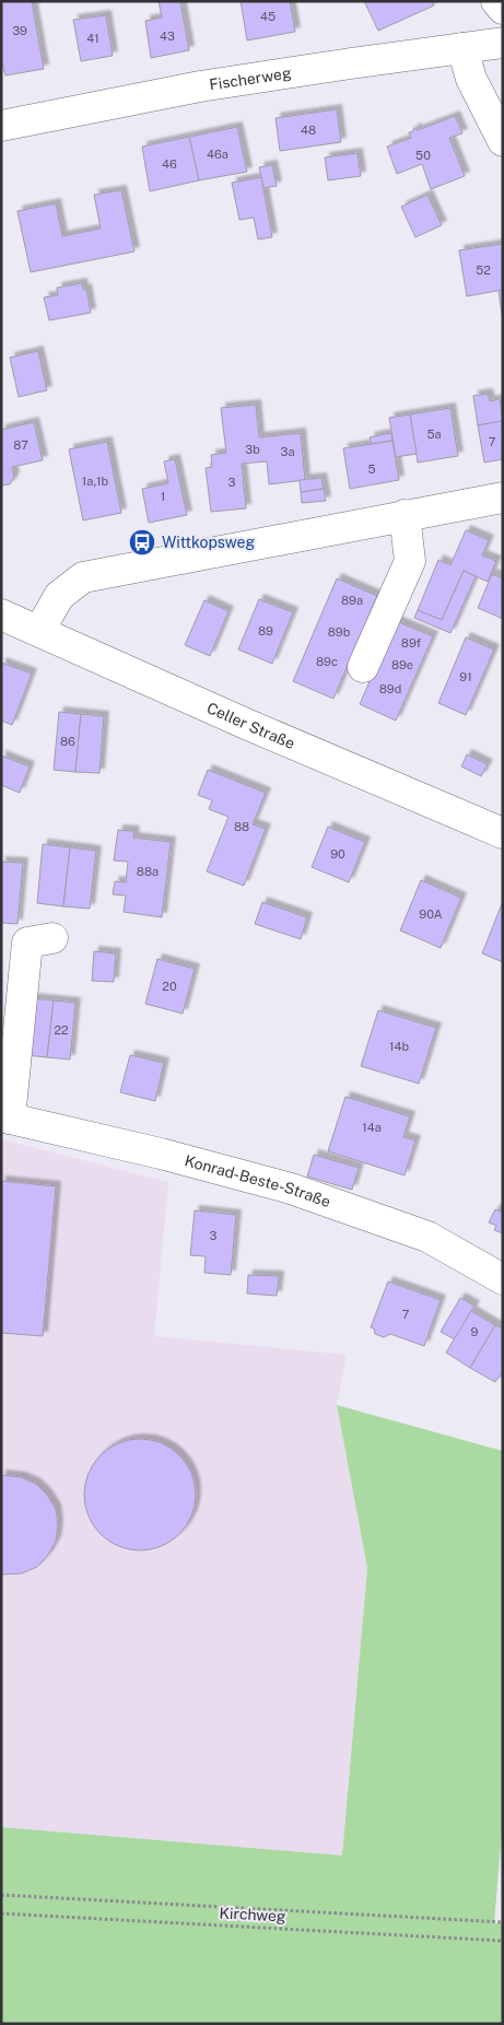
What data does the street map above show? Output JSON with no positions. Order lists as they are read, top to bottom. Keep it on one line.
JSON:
{"streets":{"street":["Fischerweg","Celler Straße","Konrad-Beste-Straße"],"path":["Kirchweg"]},"places":{"bus stop":["Wittkopsweg"]},"house_numbers":["45","39","43","41","48","46a","50","46","52","5a","7","87","3b","3a","5","1a,1b","3","1","89a","89","89b","89f","89c","89e","91","89d","86","88","90","88a","90A","20","22","14b","14a","3","7","9"]}
